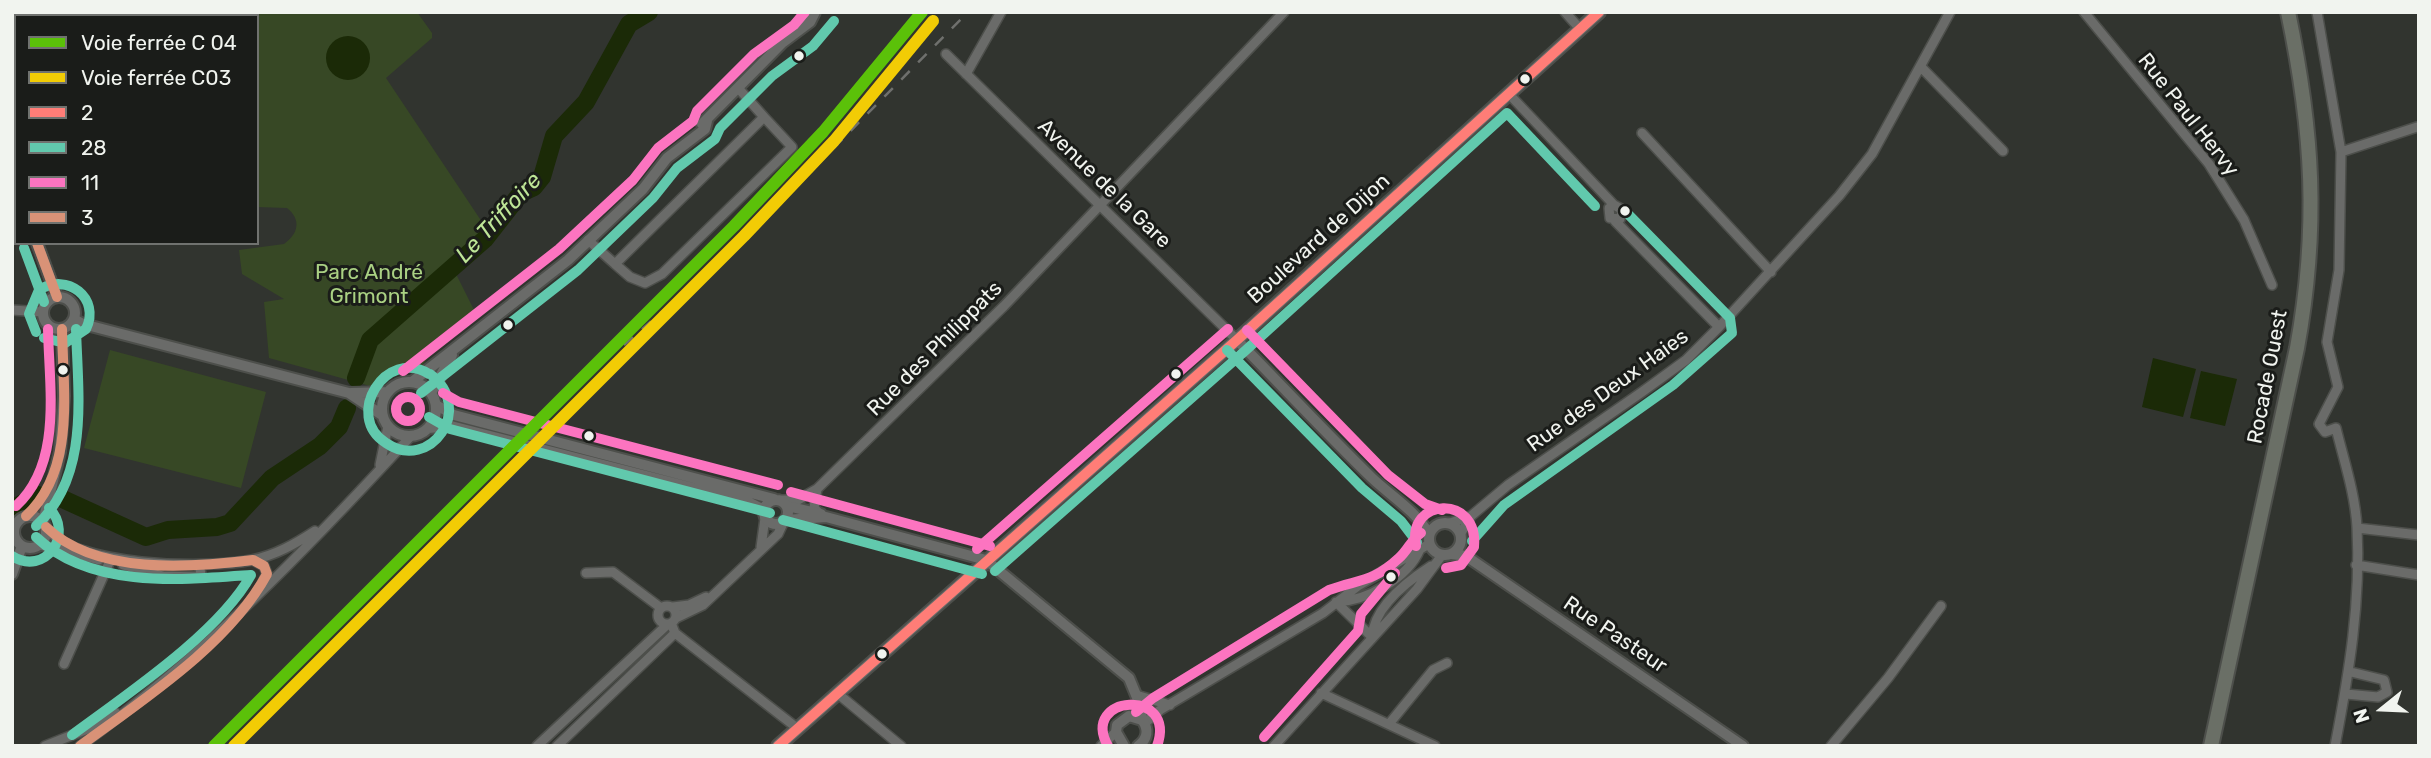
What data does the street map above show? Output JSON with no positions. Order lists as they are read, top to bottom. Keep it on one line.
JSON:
{"streets":{"main road":["Boulevard de Dijon","Rocade Ouest"],"street":["Rue Paul Hervy","Avenue de la Gare","Rue des Philippats","Rue des Deux Haies","Rue Pasteur"]},"crossings":[["Avenue de la Gare","Boulevard de Dijon"],["Avenue de la Gare","Rue des Philippats"]],"water":["Le Triffoire"],"parks":["Parc André Grimont"],"lines":["transit line 2","transit line 11","rail line C03","transit line 28","transit line 3"],"legend":["Voie ferrée C 04","Voie ferrée C03","2","28","11","3"],"north":"left"}
